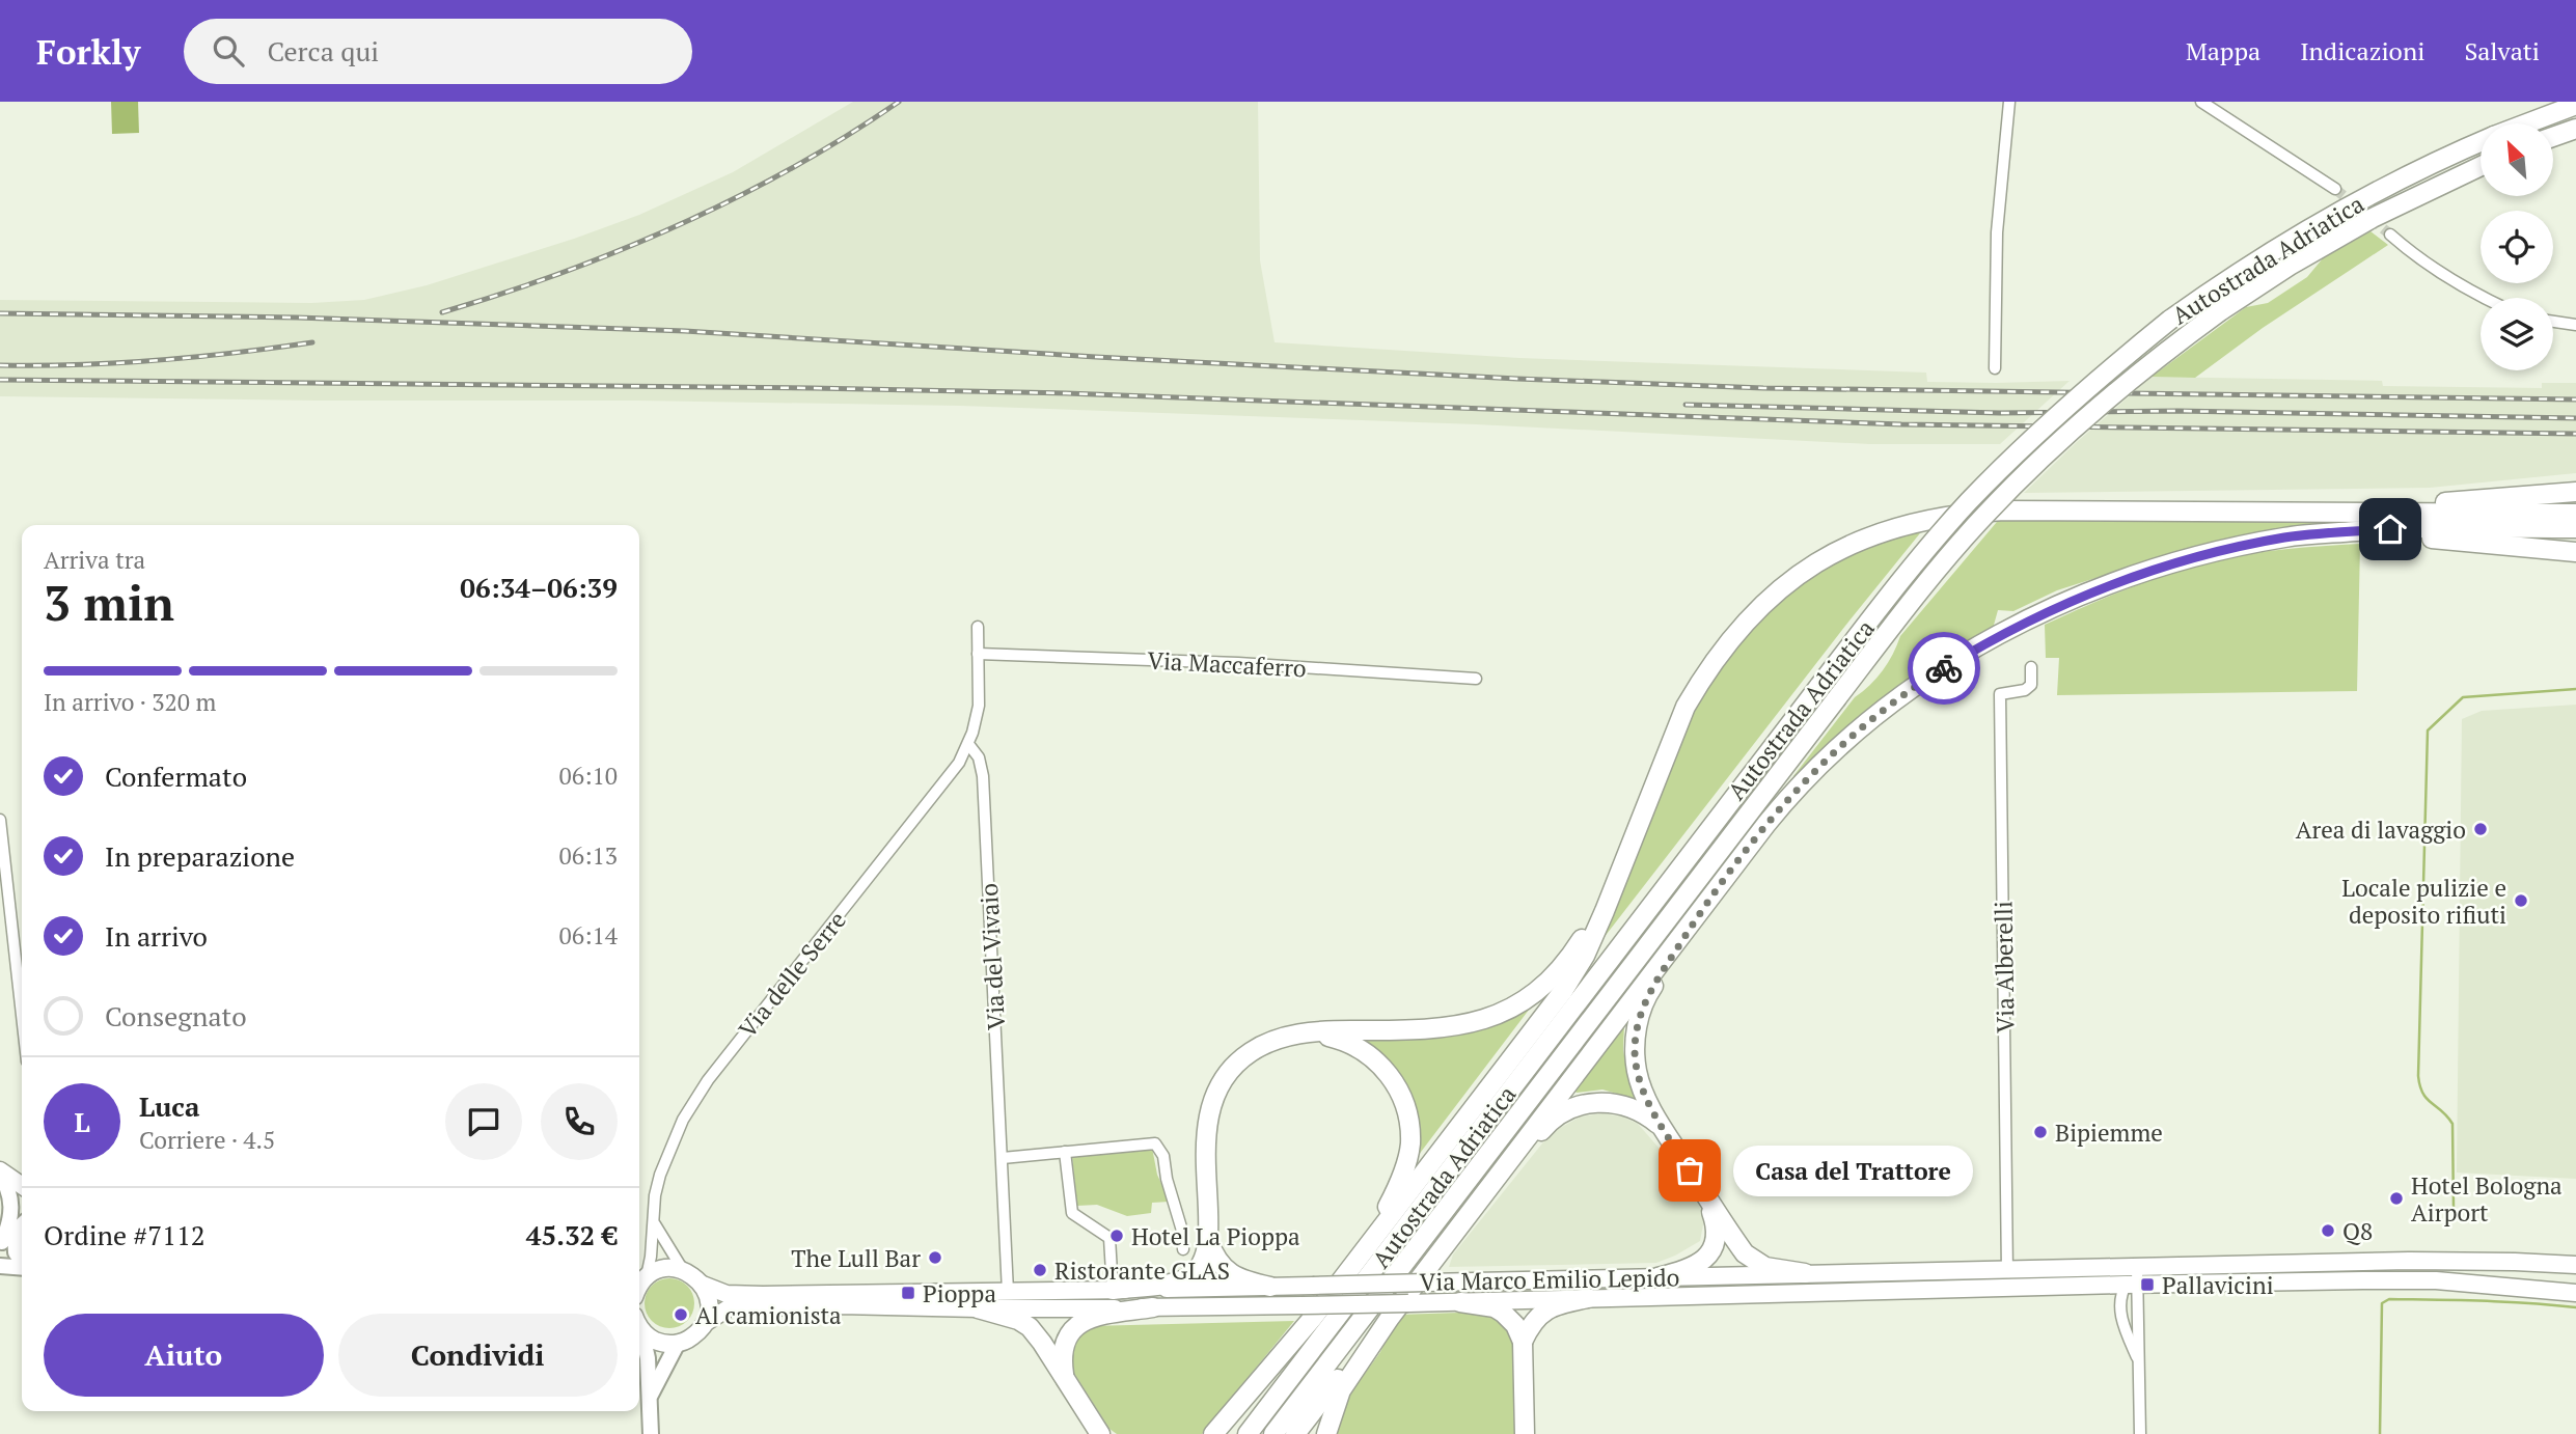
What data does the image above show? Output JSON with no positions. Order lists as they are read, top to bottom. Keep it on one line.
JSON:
{"streets":{"highway":["Autostrada Adriatica"],"main road":["Via Marco Emilio Lepido"],"street":["Via Maccaferro","Via del Vivaio","Via Alberelli","Via delle Serre"]},"crossings":[["Via del Vivaio","Via delle Serre"],["Via del Vivaio","Via Marco Emilio Lepido"],["Via Alberelli","Via Marco Emilio Lepido"]],"places":{"other":["Area di lavaggio","Locale pulizie e deposito rifiuti","Bipiemme","Casa del Trattore","Hotel Bologna Airport","Q8","Hotel La Pioppa","The Lull Bar","Ristorante GLAS","Al camionista"],"transit":["Pallavicini","Pioppa"]},"north":"top left","page":{"header":"Forkly","search":"Cerca qui","nav":["Mappa","Indicazioni","Salvati"],"heading":["3 min","Arriva tra","06:34–06:39"],"panel":["Luca","Corriere · 4.5","Ordine #7112","45.32 €"],"bar":"In arrivo · 320 m","list":[["Confermato","06:10"],["In preparazione","06:13"],["In arrivo","06:14"],"Consegnato"],"round":"L","bubble":"Casa del Trattore","buttons":["Aiuto","Condividi"]}}
